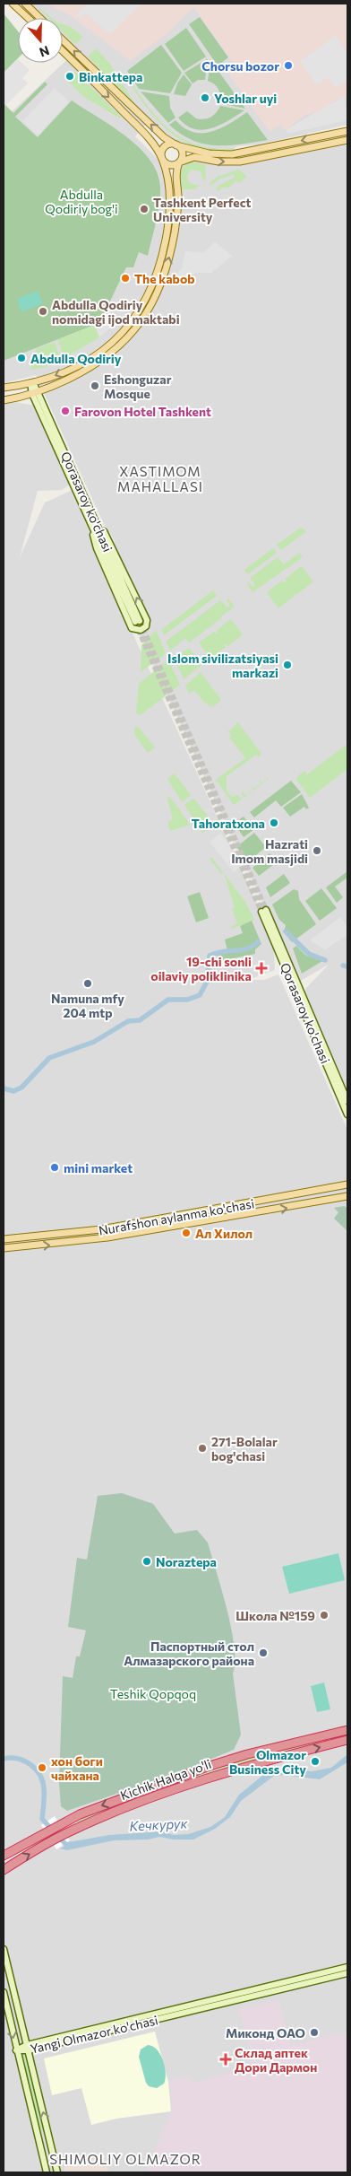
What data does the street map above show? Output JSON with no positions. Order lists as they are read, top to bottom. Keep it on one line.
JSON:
{"streets":{"highway":["Kichik Halqa yo'li"],"main road":["Qorasaroy ko'chasi","Nurafshon aylanma ko'chasi","Yangi Olmazor ko'chasi"]},"districts":["XASTIMOM MAHALLASI","SHIMOLIY OLMAZOR"],"water":["Кечкурук"],"parks":["Abdulla Qodiriy bog'i","Teshik Qopqoq"],"places":{"other":["Chorsu bozor","Binkattepa","Yoshlar uyi","Tashkent Perfect University","The kabob","Abdulla Qodiriy nomidagi ijod maktabi","Abdulla Qodiriy","Eshonguzar Mosque","Farovon Hotel Tashkent","Islom sivilizatsiyasi markazi","Tahoratxona","Hazrati Imom masjidi","Namuna mfy 204 mtp","mini market","Ал Хилол","271-Bolalar bog'chasi","Noraztepa","Школа №159","Паспортный стол Алмазарского района","Olmazor Business City","хон боги чайхана","Миконд ОАО"],"health":["19-chi sonli oilaviy poliklinika","Склад аптек Дори Дармон"]},"north":"bottom"}
